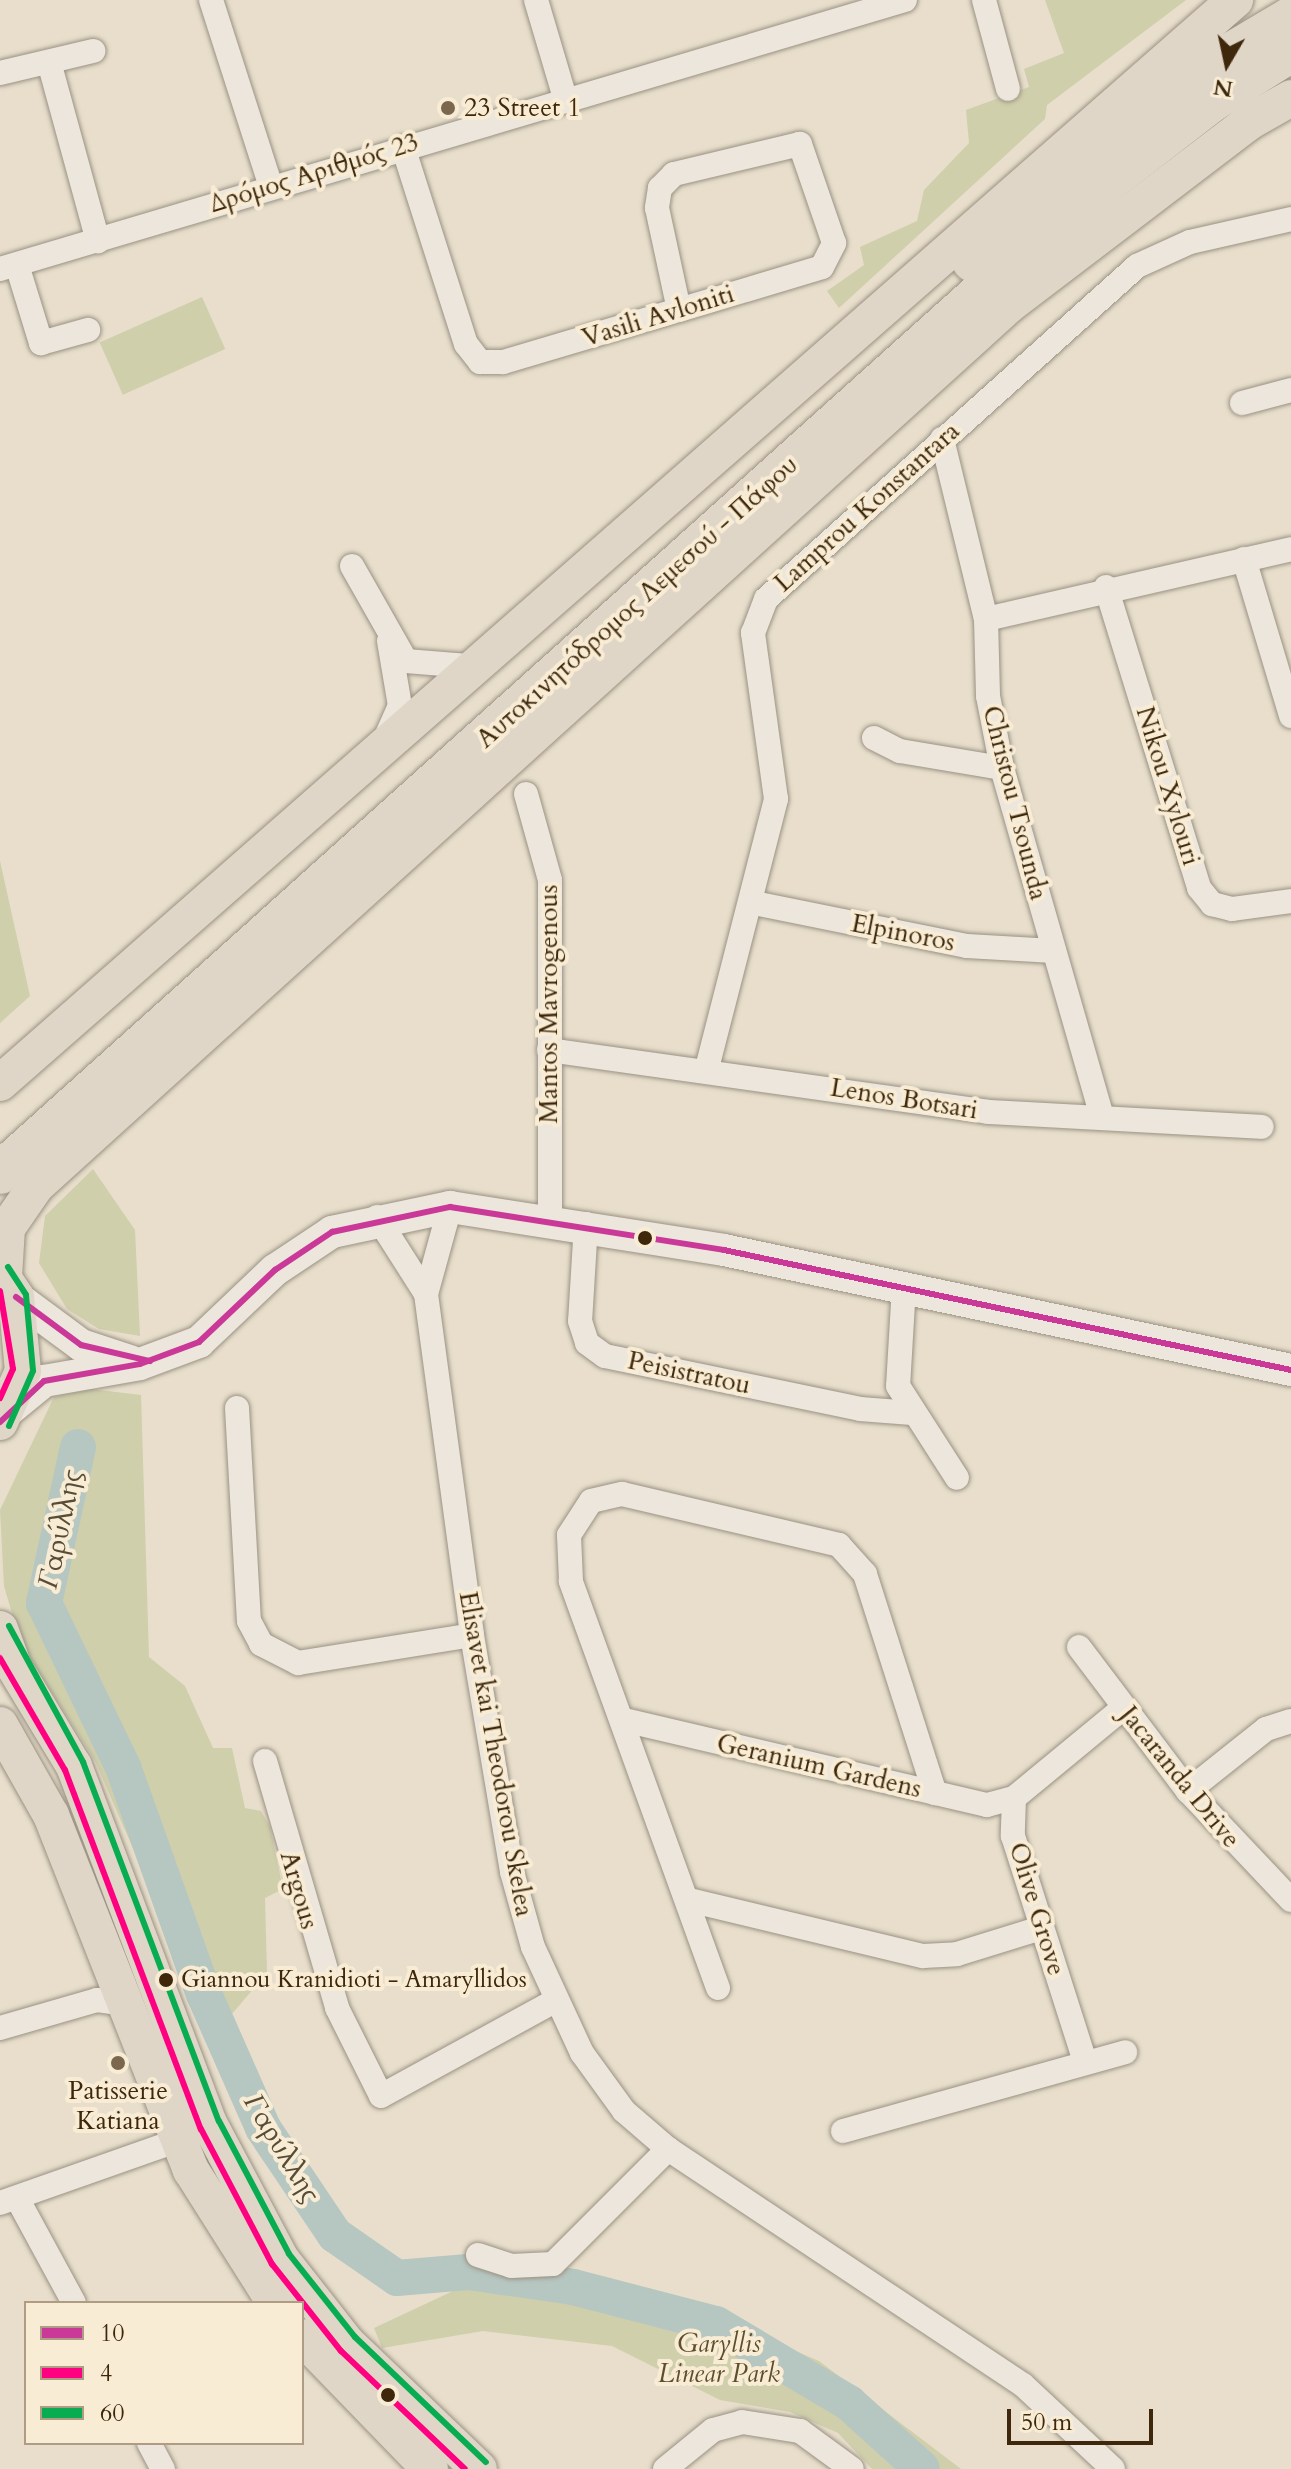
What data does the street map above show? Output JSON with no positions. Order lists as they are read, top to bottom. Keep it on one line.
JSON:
{"streets":{"highway":["Αυτοκινητόδρομος Λεμεσού - Πάφου"],"street":["Δρόμος Αριθμός 23","Vasili Avloniti","Lamprou Konstantara","Nikou Xylouri","Christou Tsounda","Elpinoros","Mantos Mavrogenous","Lenos Botsari","Peisistratou","Elisavet kai Theodorou Skelea","Geranium Gardens","Jacaranda Drive","Argous","Olive Grove"]},"crossings":[["Δρόμος Αριθμός 23","Vasili Avloniti"],["Lamprou Konstantara","Christou Tsounda"],["Lamprou Konstantara","Elpinoros"],["Lamprou Konstantara","Lenos Botsari"],["Christou Tsounda","Elpinoros"],["Christou Tsounda","Lenos Botsari"],["Mantos Mavrogenous","Lenos Botsari"],["Elisavet kai Theodorou Skelea","Argous"],["Geranium Gardens","Olive Grove"]],"water":["Γαρύλλης"],"parks":["Garyllis Linear Park"],"places":["23 Street 1","Giannou Kranidioti - Amaryllidos","Patisserie Katiana"],"lines":["transit line 10","transit line 60","transit line 4"],"legend":["10","4","60"],"scale_bar":"50 m","north":"bottom"}
